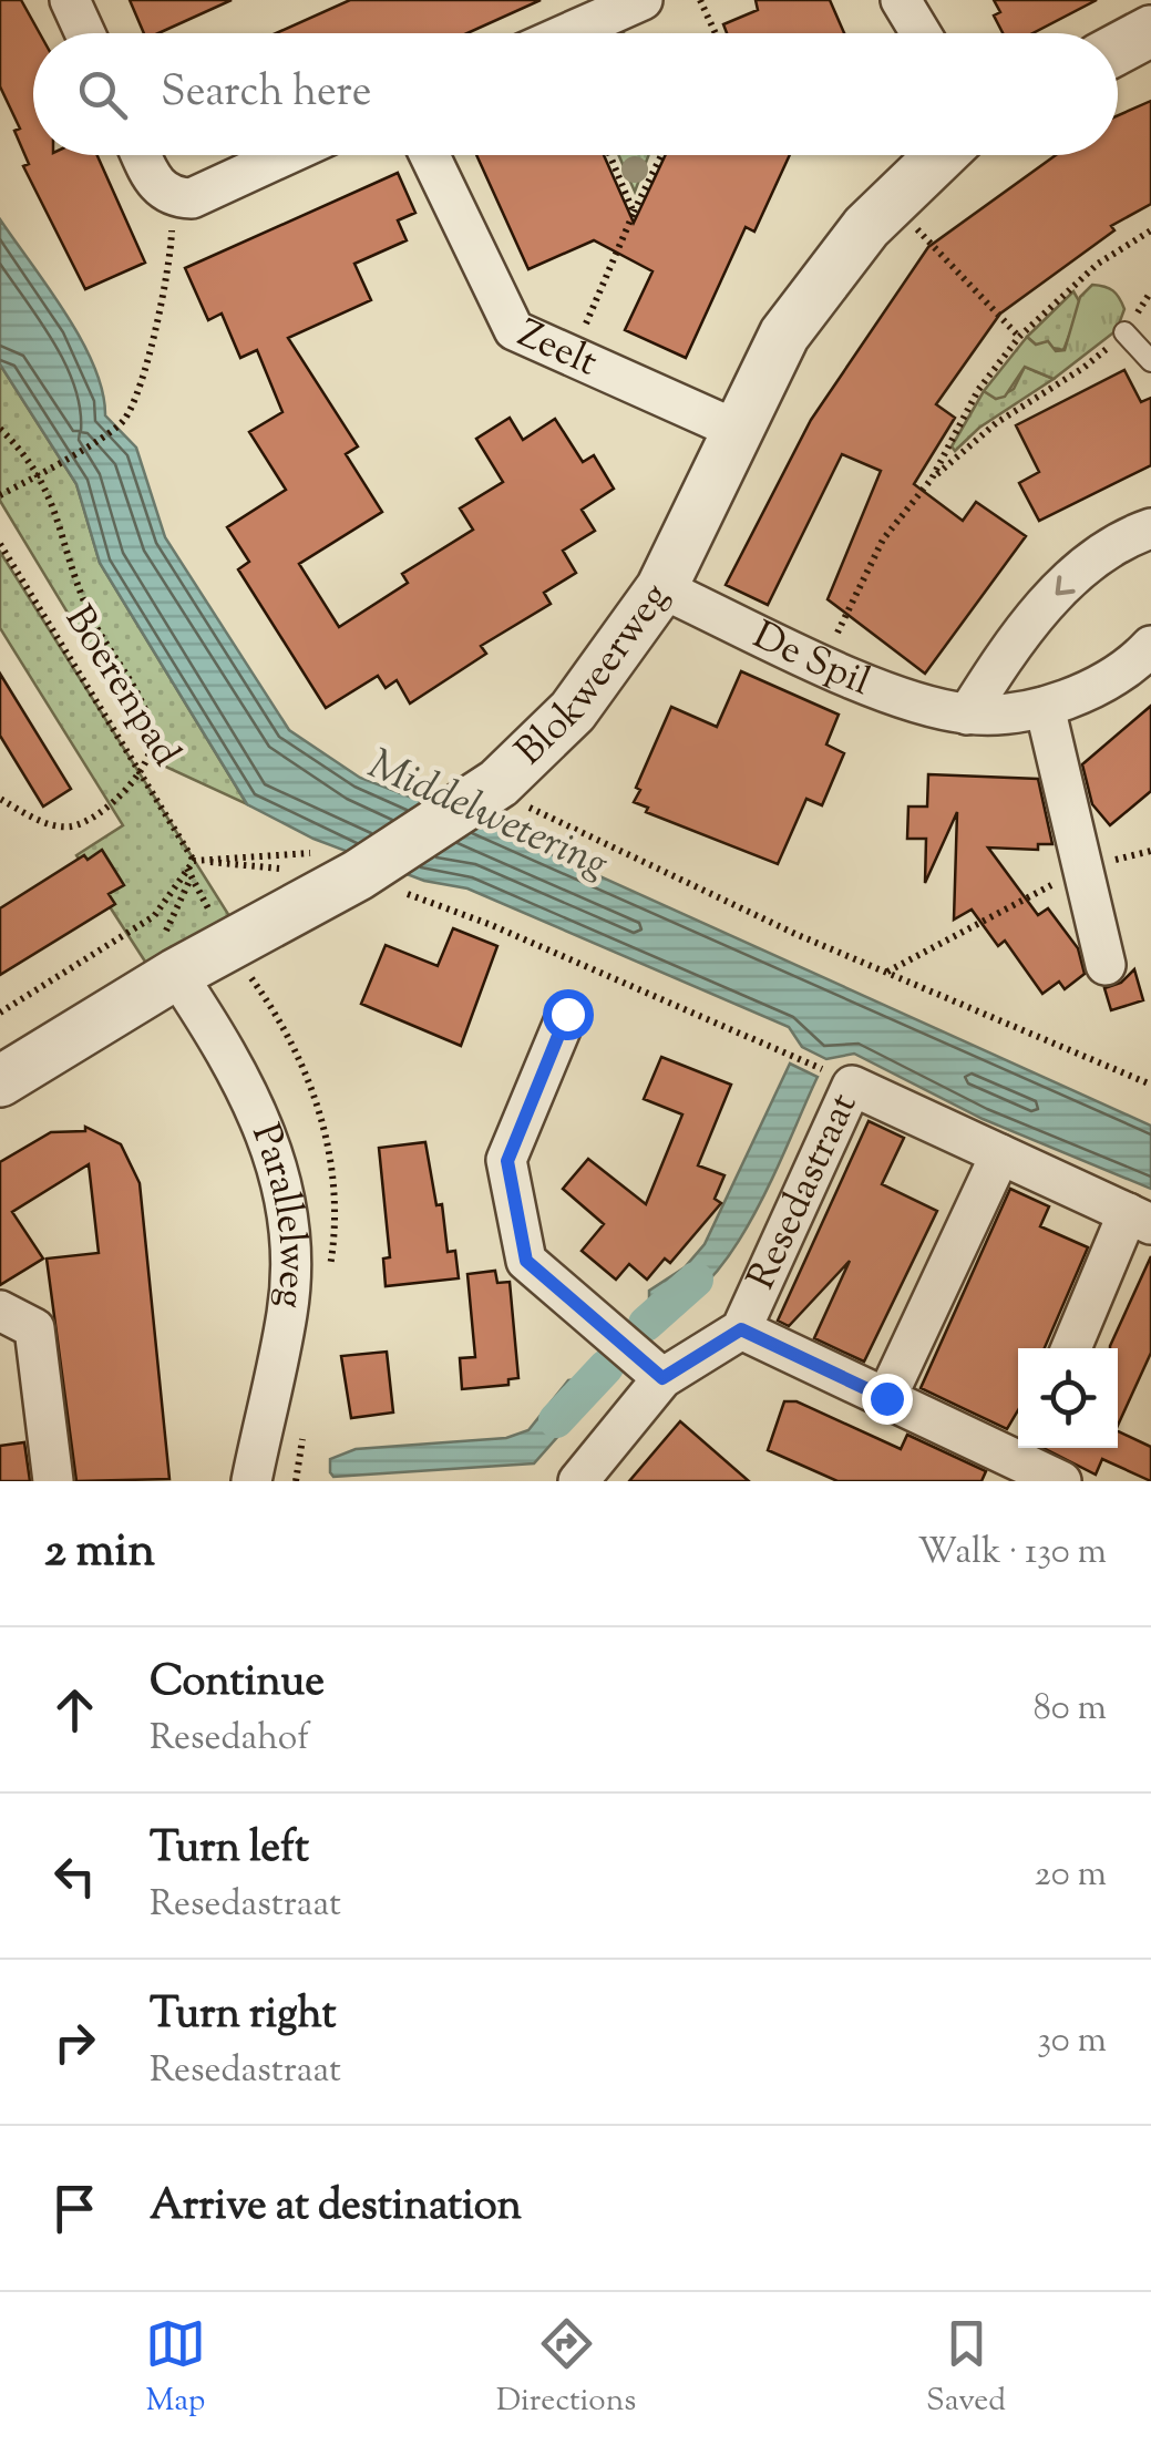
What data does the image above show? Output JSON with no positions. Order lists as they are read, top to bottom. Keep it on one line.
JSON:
{"streets":{"street":["Zeelt","De Spil","Blokweerweg","Resedastraat","Parallelweg"],"path":["Boerenpad"]},"crossings":[["Zeelt","Blokweerweg"],["De Spil","Blokweerweg"],["Blokweerweg","Parallelweg"]],"water":["Middelwetering"],"page":{"search":"Search here","heading":["2 min","Walk · 130 m"],"list":[["Continue","Resedahof","80 m"],["Turn left","Resedastraat","20 m"],["Turn right","Resedastraat","30 m"],"Arrive at destination"],"nav":["Map","Directions","Saved"]}}
